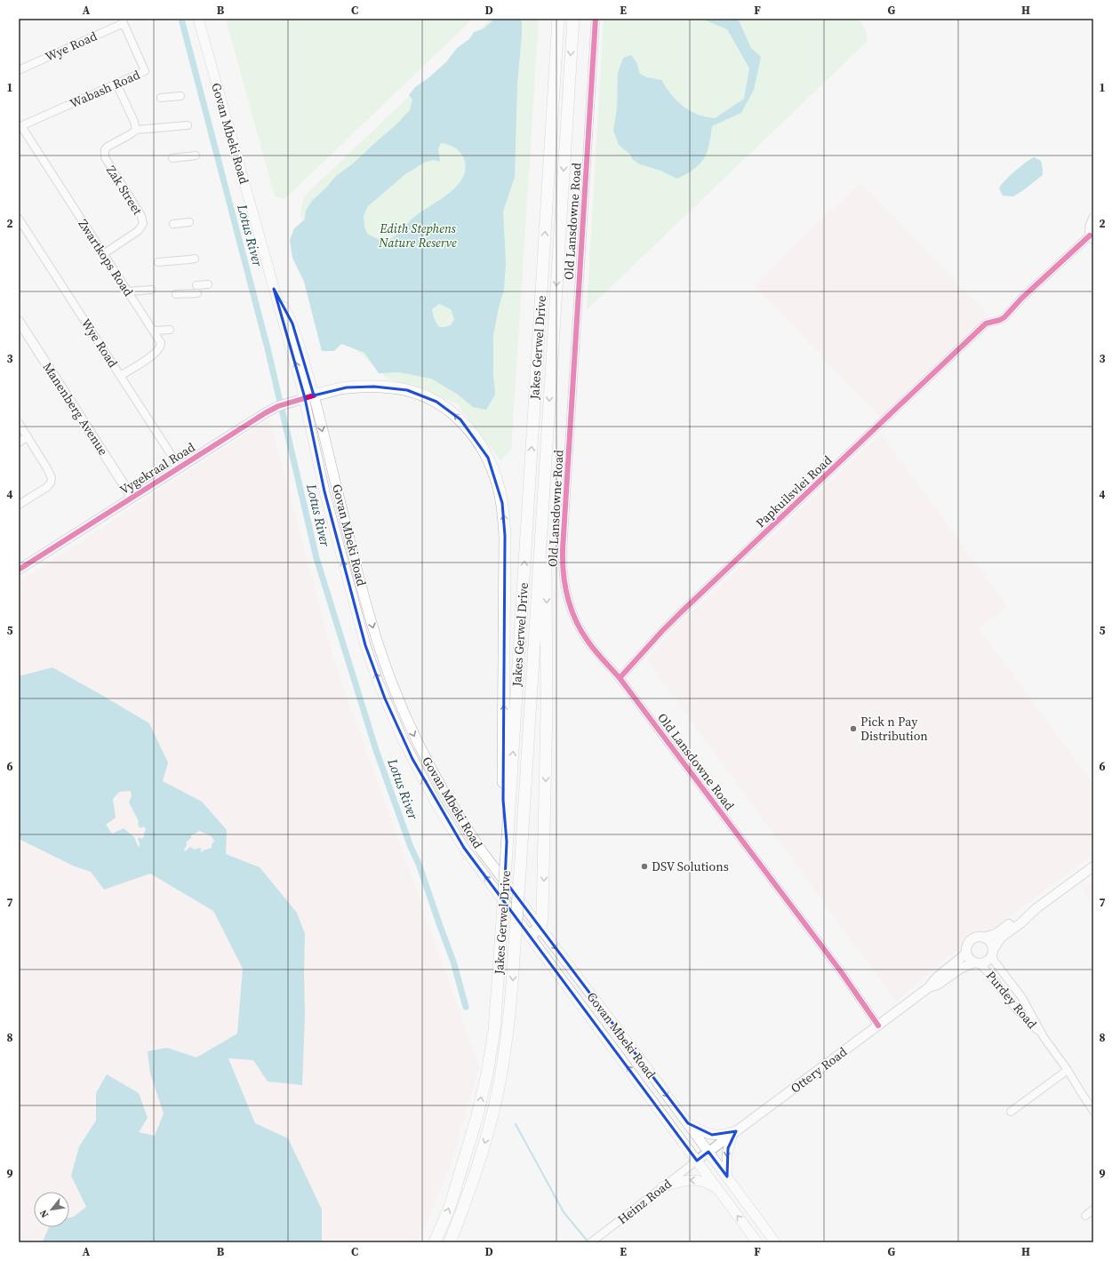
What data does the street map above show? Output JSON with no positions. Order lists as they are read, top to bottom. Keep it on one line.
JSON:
{"streets":{"highway":["Jakes Gerwel Drive"],"main road":["Govan Mbeki Road"],"street":["Wye Road","Wabash Road","Zak Street","Old Lansdowne Road","Zwartkops Road","Manenberg Avenue","Vygekraal Road","Papkuilsvlei Road","Purdey Road","Ottery Road","Heinz Road"]},"crossings":[["Wye Road","Wabash Road"],["Wye Road","Zwartkops Road"],["Wye Road","Vygekraal Road"],["Wabash Road","Zwartkops Road"],["Govan Mbeki Road","Vygekraal Road"],["Govan Mbeki Road","Ottery Road"],["Govan Mbeki Road","Heinz Road"],["Zak Street","Zwartkops Road"],["Old Lansdowne Road","Papkuilsvlei Road"],["Old Lansdowne Road","Ottery Road"],["Manenberg Avenue","Vygekraal Road"],["Purdey Road","Ottery Road"],["Ottery Road","Heinz Road"]],"water":["Lotus River"],"parks":["Edith Stephens Nature Reserve"],"places":["Pick n Pay Distribution","DSV Solutions"],"north":"bottom left","grid":{"columns":["A","B","C","D","E","F","G","H"],"rows":["1","2","3","4","5","6","7","8","9"]}}
